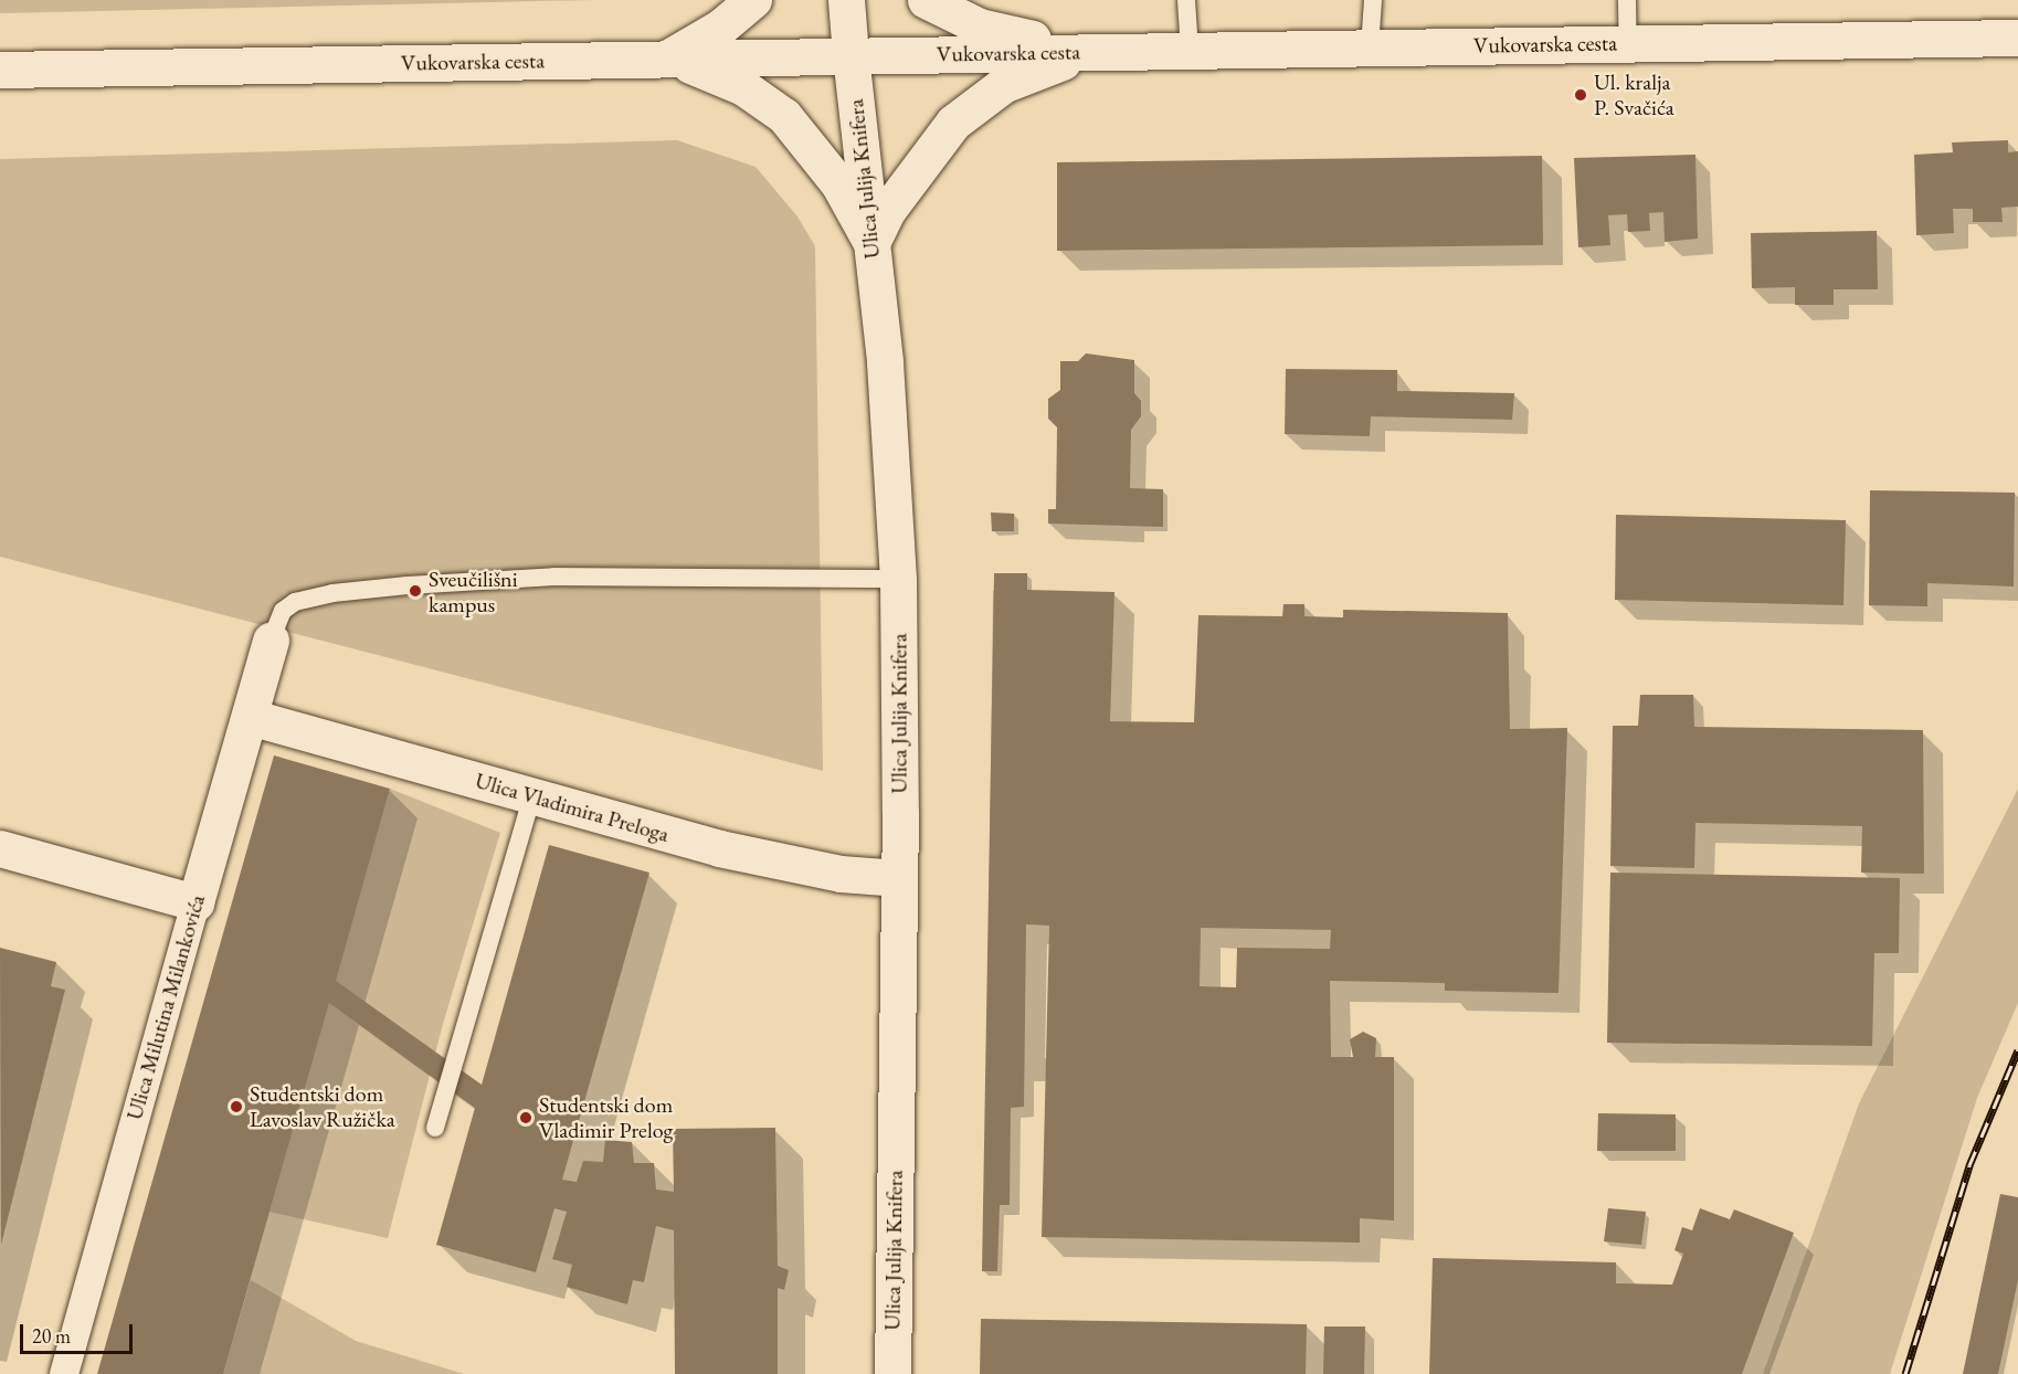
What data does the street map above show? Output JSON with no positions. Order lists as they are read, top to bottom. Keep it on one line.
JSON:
{"streets":{"main road":["Vukovarska cesta","Ulica Julija Knifera","Ulica Vladimira Preloga","Ulica Milutina Milankovića"]},"crossings":[["Vukovarska cesta","Ulica Julija Knifera"],["Ulica Julija Knifera","Ulica Vladimira Preloga"],["Ulica Vladimira Preloga","Ulica Milutina Milankovića"]],"places":["Ul. kralja P. Svačića","Sveučilišni kampus","Studentski dom Lavoslav Ružička","Studentski dom Vladimir Prelog"],"scale_bar":"20 m"}
